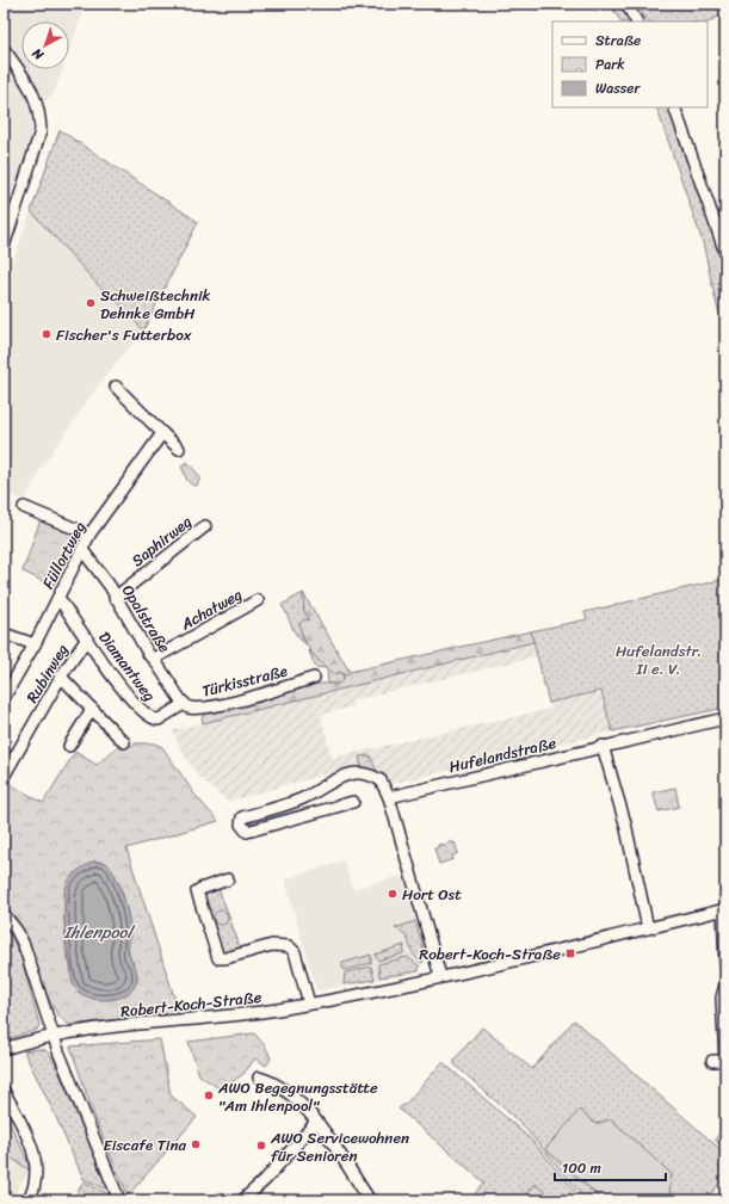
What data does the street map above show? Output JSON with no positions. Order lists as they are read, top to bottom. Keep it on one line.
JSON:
{"streets":{"street":["Saphirweg","Füllortweg","Achatweg","Opalstraße","Diamantweg","Rubinweg","Türkisstraße","Hufelandstraße","Robert-Koch-Straße"]},"crossings":[["Saphirweg","Opalstraße"],["Füllortweg","Opalstraße"],["Füllortweg","Diamantweg"],["Achatweg","Opalstraße"],["Opalstraße","Diamantweg"],["Opalstraße","Türkisstraße"],["Diamantweg","Rubinweg"],["Diamantweg","Türkisstraße"]],"water":["Ihlenpool"],"parks":["Hufelandstr. II e. V."],"places":{"other":["Schweißtechnik Dehnke GmbH","Fischer's Futterbox","Hort Ost","AWO Begegnungsstätte \"Am Ihlenpool\"","Eiscafe Tina","AWO Servicewohnen für Senioren"],"transit":["Robert-Koch-Straße"]},"legend":["Straße","Park","Wasser"],"scale_bar":"100 m","north":"bottom left"}
